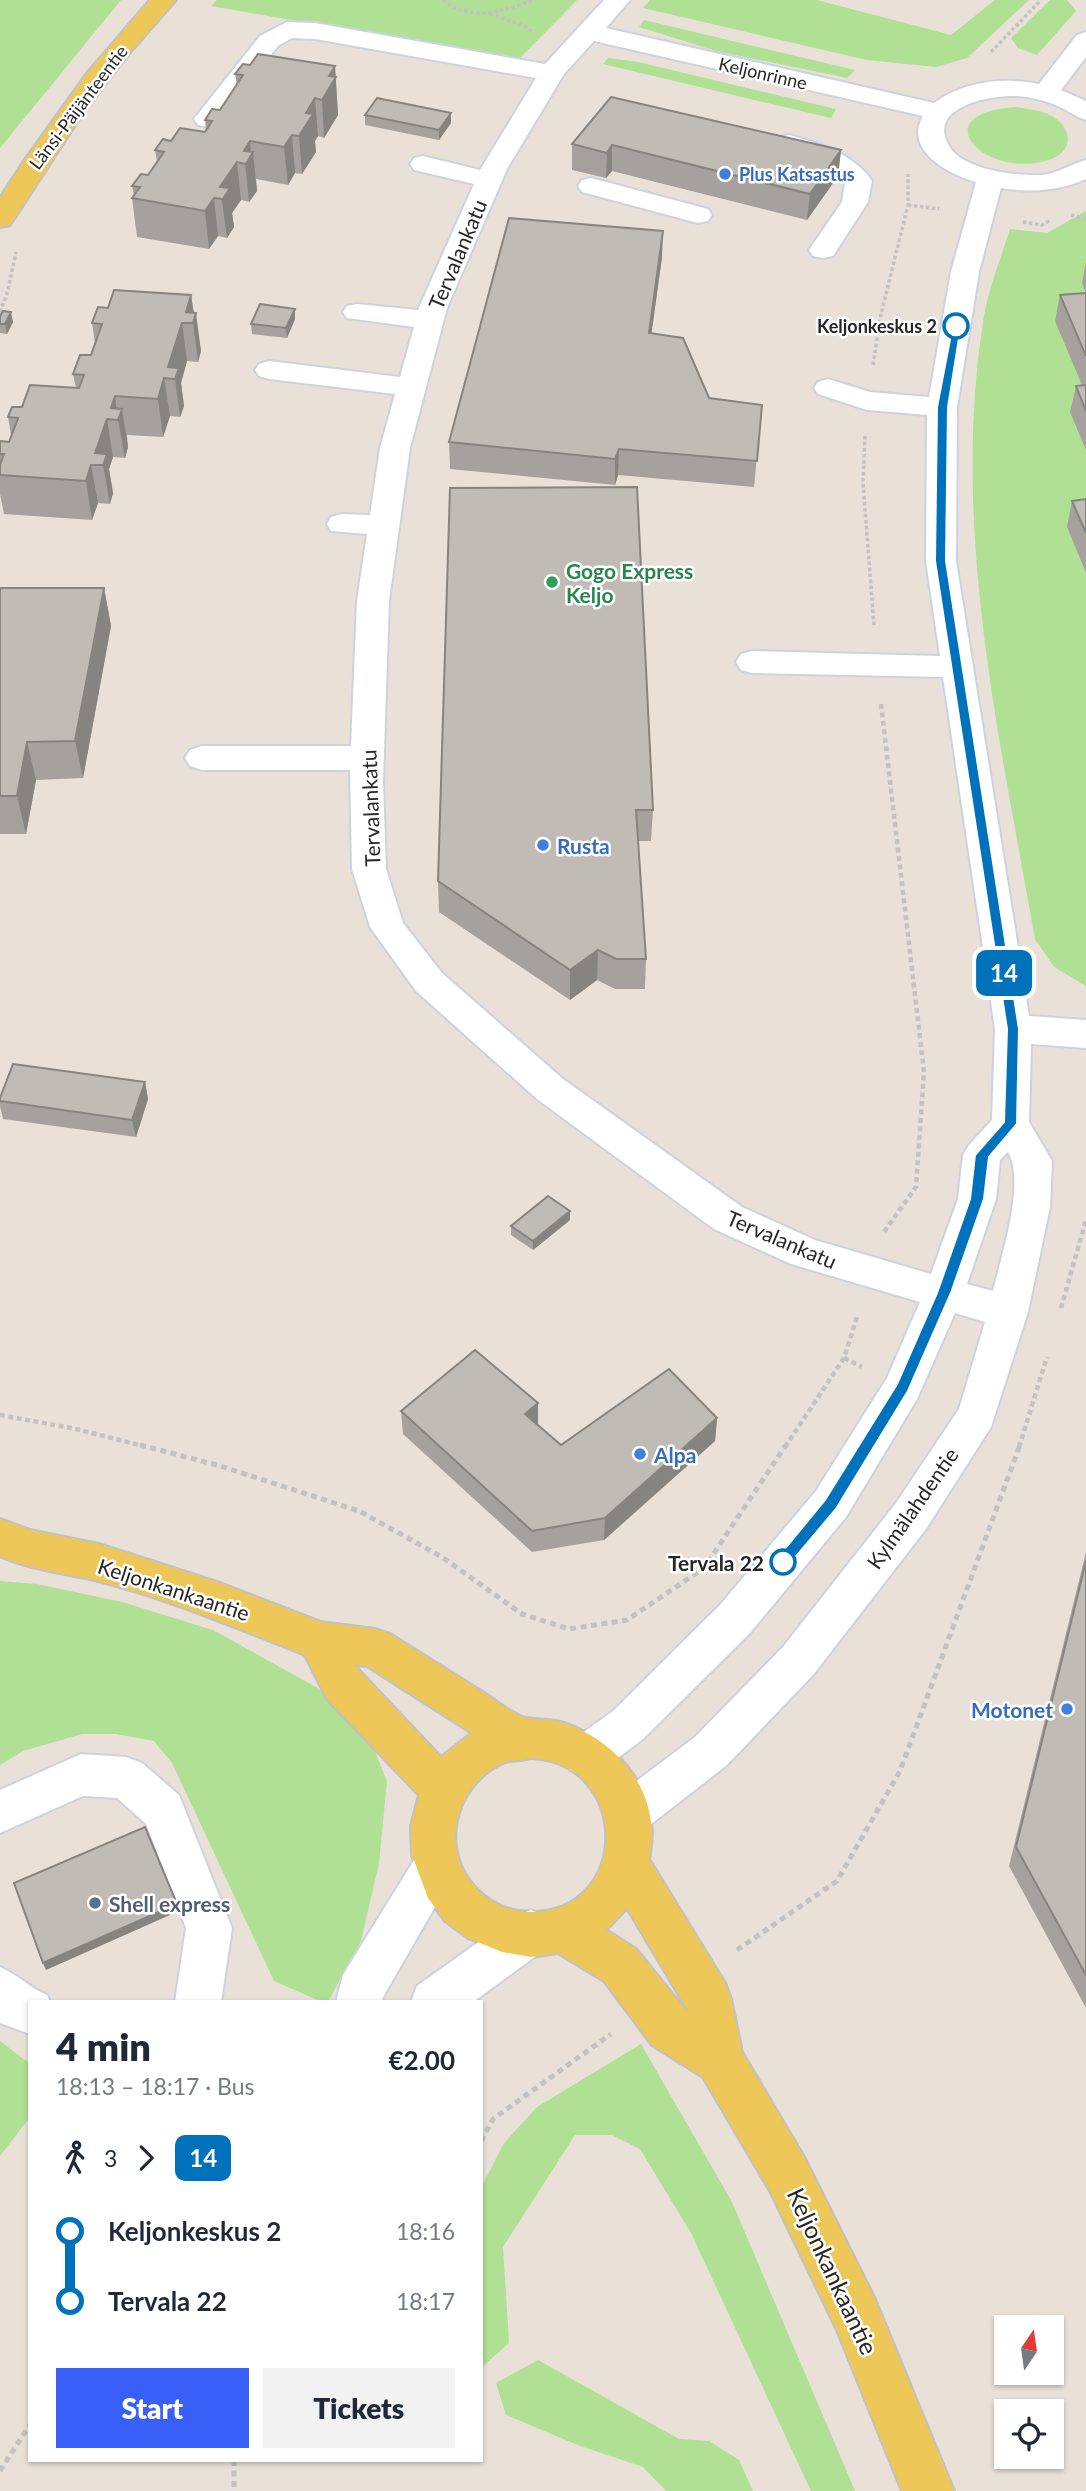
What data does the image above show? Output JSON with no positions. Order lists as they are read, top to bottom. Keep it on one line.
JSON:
{"streets":{"main road":["Länsi-Päijänteentie","Keljonkankaantie"],"street":["Keljonrinne","Tervalankatu","Kylmälahdentie"]},"crossings":[["Keljonrinne","Tervalankatu"],["Tervalankatu","Kylmälahdentie"],["Kylmälahdentie","Keljonkankaantie"]],"places":["Plus Katsastus","Keljonkeskus 2","Gogo Express Keljo","Rusta","Alpa","Tervala 22","Motonet","Shell express"],"lines":["bus line 14"],"north":"top","page":{"on_map":"14","heading":["4 min","18:13 – 18:17 · Bus","€2.00"],"legs":["3","14"],"list":[{"name":"Keljonkeskus 2","value":"18:16"},{"name":"Tervala 22","value":"18:17"}],"buttons":["Start","Tickets"]}}
